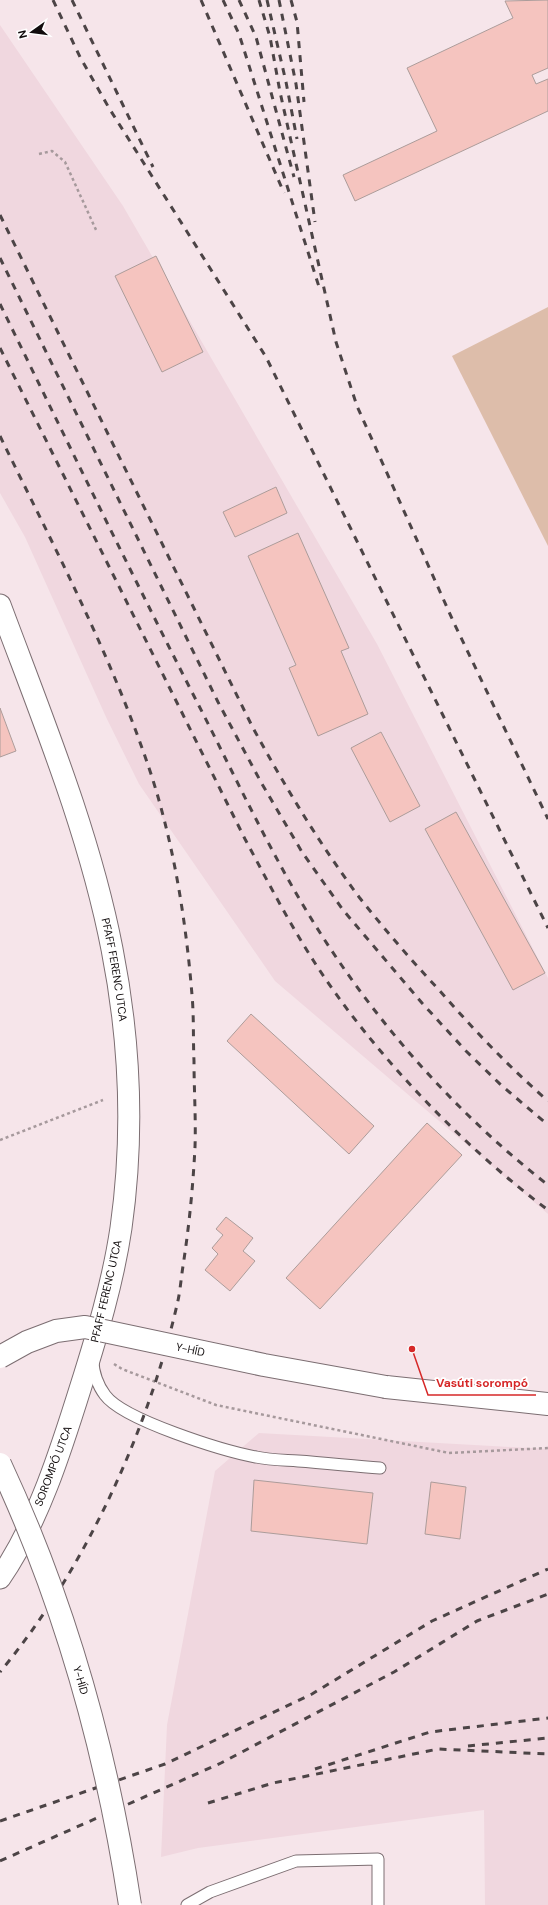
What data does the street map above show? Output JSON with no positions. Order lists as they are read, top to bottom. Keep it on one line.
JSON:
{"streets":{"main road":["Y-HÍD"],"street":["PFAFF FERENC UTCA","SOROMPÓ UTCA"]},"crossings":[["PFAFF FERENC UTCA","SOROMPÓ UTCA"]],"places":["Vasúti sorompó"],"north":"left"}
